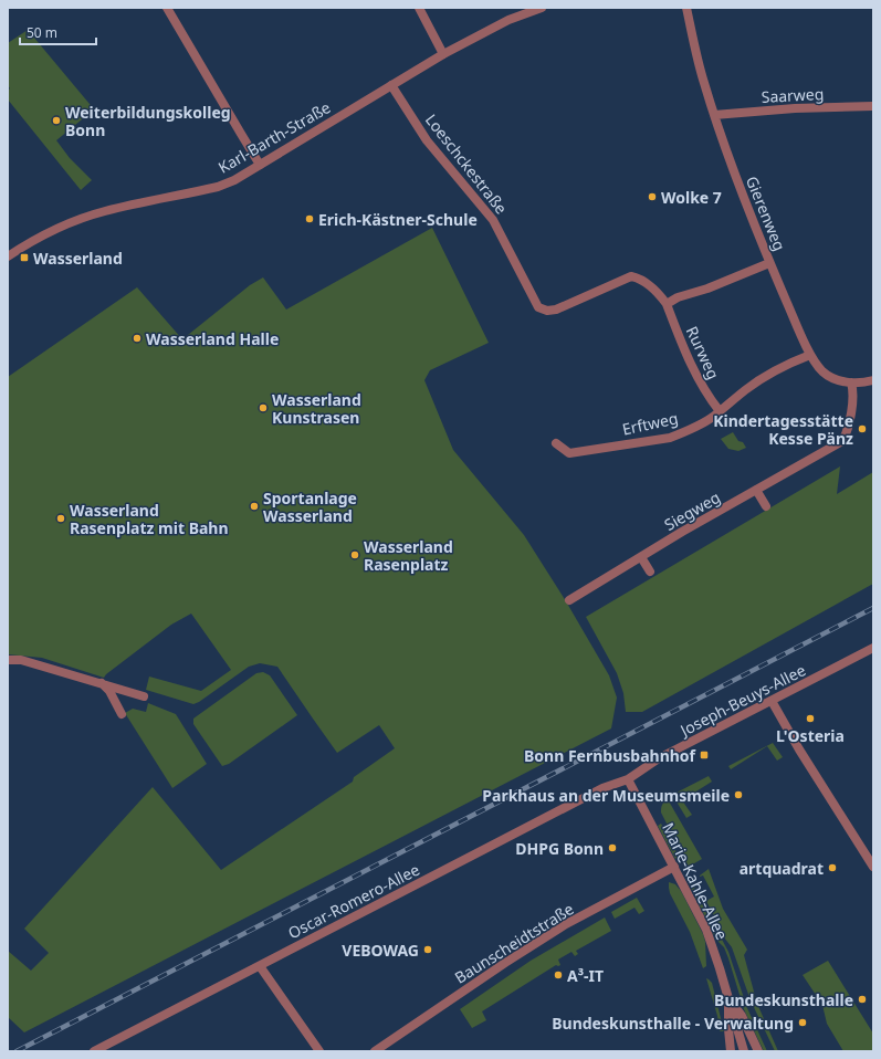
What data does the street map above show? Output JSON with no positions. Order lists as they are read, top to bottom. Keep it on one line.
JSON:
{"streets":{"street":["Saarweg","Karl-Barth-Straße","Loeschckestraße","Gierenweg","Rurweg","Erftweg","Siegweg","Joseph-Beuys-Allee","Marie-Kahle-Allee","Oscar-Romero-Allee","Baunscheidtstraße"]},"crossings":[["Saarweg","Gierenweg"],["Karl-Barth-Straße","Loeschckestraße"],["Loeschckestraße","Rurweg"],["Gierenweg","Erftweg"],["Gierenweg","Siegweg"],["Rurweg","Erftweg"],["Joseph-Beuys-Allee","Marie-Kahle-Allee"],["Joseph-Beuys-Allee","Oscar-Romero-Allee"],["Marie-Kahle-Allee","Oscar-Romero-Allee"],["Marie-Kahle-Allee","Baunscheidtstraße"]],"places":{"other":["Weiterbildungskolleg Bonn","Wolke 7","Erich-Kästner-Schule","Wasserland Halle","Wasserland Kunstrasen","Kindertagesstätte Kesse Pänz","Sportanlage Wasserland","Wasserland Rasenplatz mit Bahn","Wasserland Rasenplatz","L'Osteria","Parkhaus an der Museumsmeile","DHPG Bonn","artquadrat","VEBOWAG","A³-IT","Bundeskunsthalle","Bundeskunsthalle - Verwaltung"],"transit":["Wasserland","Bonn Fernbusbahnhof"]},"scale_bar":"50 m"}
